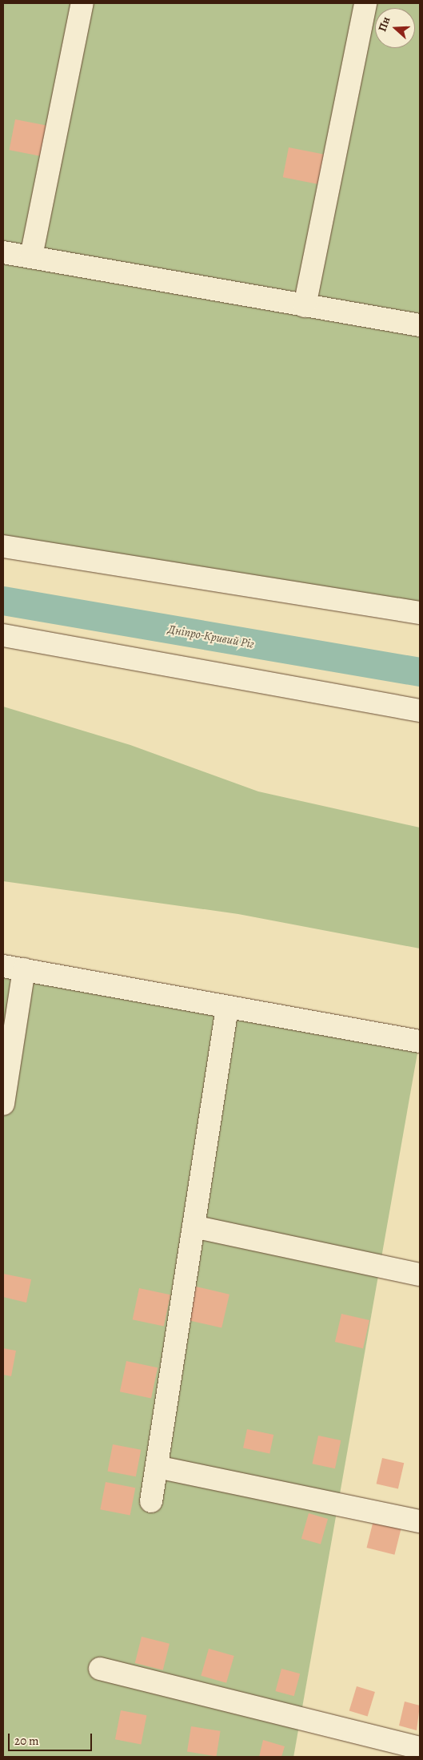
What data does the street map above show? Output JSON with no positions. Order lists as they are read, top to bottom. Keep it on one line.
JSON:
{"water":["Дніпро-Кривий Ріг"],"scale_bar":"20 m","north":"left"}
